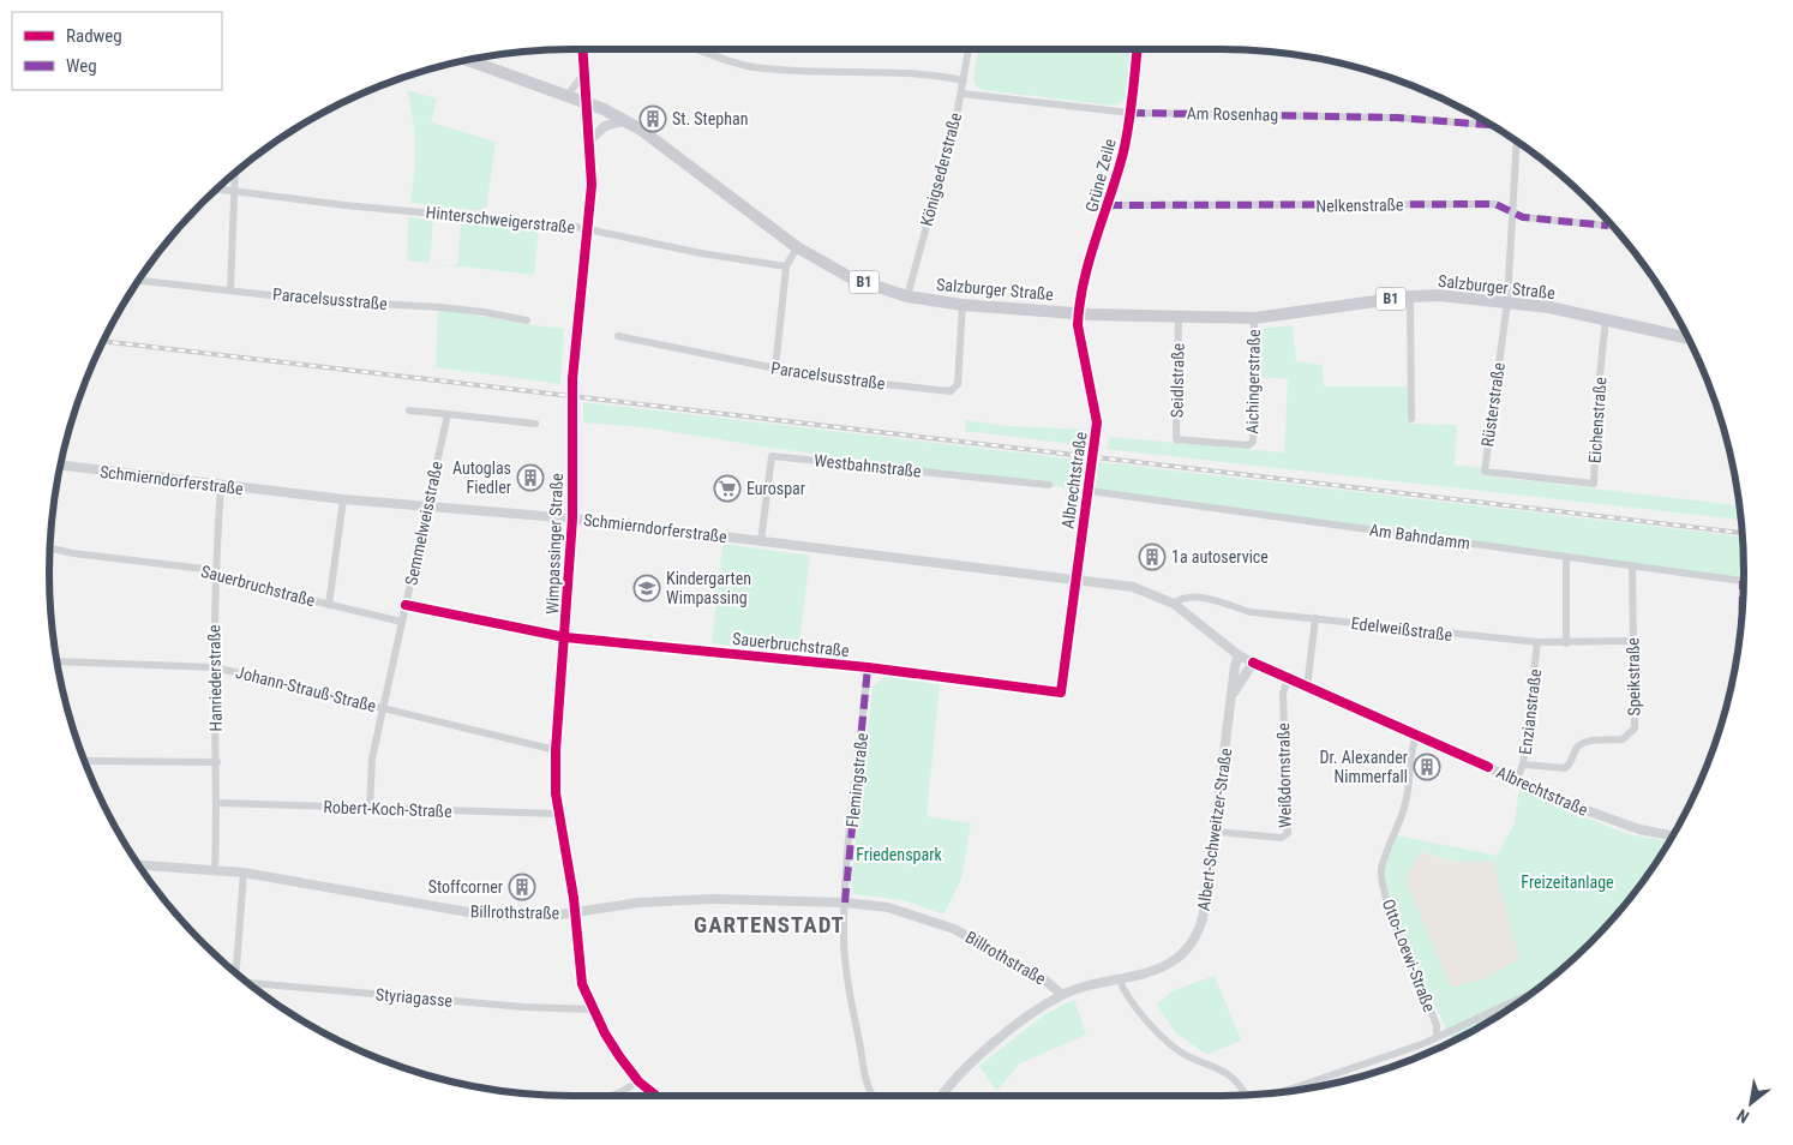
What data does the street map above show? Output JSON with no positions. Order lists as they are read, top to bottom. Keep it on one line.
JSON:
{"streets":{"main road":["B1","Salzburger Straße"],"street":["Am Rosenhag","Königsederstraße","Grüne Zeile","Nelkenstraße","Hinterschweigerstraße","Paracelsusstraße","Seidlstraße","Aichingerstraße","Rüsterstraße","Eichenstraße","Westbahnstraße","Schmierndorferstraße","Albrechtstraße","Semmelweisstraße","Am Bahndamm","Wimpassinger Straße","Sauerbruchstraße","Edelweißstraße","Speikstraße","Hanriederstraße","Johann-Strauß-Straße","Enzianstraße","Weißdornstraße","Flemingstraße","Robert-Koch-Straße","Albert-Schweitzer-Straße","Billrothstraße","Otto-Loewi-Straße","Styriagasse"]},"crossings":[["Am Rosenhag","Königsederstraße"],["Am Rosenhag","Grüne Zeile"],["Königsederstraße","Salzburger Straße"],["Grüne Zeile","Nelkenstraße"],["Grüne Zeile","Salzburger Straße"],["Grüne Zeile","Albrechtstraße"],["Hinterschweigerstraße","Wimpassinger Straße"],["Salzburger Straße","Paracelsusstraße"],["Salzburger Straße","Seidlstraße"],["Salzburger Straße","Aichingerstraße"],["Salzburger Straße","Rüsterstraße"],["Salzburger Straße","Eichenstraße"],["Salzburger Straße","Albrechtstraße"],["Salzburger Straße","Wimpassinger Straße"],["Seidlstraße","Aichingerstraße"],["Rüsterstraße","Eichenstraße"],["Westbahnstraße","Schmierndorferstraße"],["Schmierndorferstraße","Albrechtstraße"],["Schmierndorferstraße","Semmelweisstraße"],["Schmierndorferstraße","Wimpassinger Straße"],["Schmierndorferstraße","Sauerbruchstraße"],["Schmierndorferstraße","Hanriederstraße"],["Albrechtstraße","Am Bahndamm"],["Albrechtstraße","Sauerbruchstraße"],["Albrechtstraße","Edelweißstraße"],["Albrechtstraße","Enzianstraße"],["Albrechtstraße","Weißdornstraße"],["Albrechtstraße","Albert-Schweitzer-Straße"],["Albrechtstraße","Otto-Loewi-Straße"],["Semmelweisstraße","Sauerbruchstraße"],["Semmelweisstraße","Johann-Strauß-Straße"],["Semmelweisstraße","Robert-Koch-Straße"],["Am Bahndamm","Speikstraße"],["Wimpassinger Straße","Sauerbruchstraße"],["Wimpassinger Straße","Johann-Strauß-Straße"],["Wimpassinger Straße","Robert-Koch-Straße"],["Wimpassinger Straße","Billrothstraße"],["Wimpassinger Straße","Styriagasse"],["Sauerbruchstraße","Hanriederstraße"],["Sauerbruchstraße","Flemingstraße"],["Edelweißstraße","Speikstraße"],["Edelweißstraße","Enzianstraße"],["Speikstraße","Enzianstraße"],["Hanriederstraße","Johann-Strauß-Straße"],["Hanriederstraße","Robert-Koch-Straße"],["Hanriederstraße","Billrothstraße"],["Weißdornstraße","Albert-Schweitzer-Straße"],["Flemingstraße","Billrothstraße"],["Albert-Schweitzer-Straße","Billrothstraße"]],"districts":["GARTENSTADT"],"parks":["Friedenspark","Freizeitanlage"],"places":{"building":["St. Stephan","Autoglas Fiedler","1a autoservice","Dr. Alexander Nimmerfall","Stoffcorner"],"supermarket":["Eurospar"],"school or university":["Kindergarten Wimpassing"]},"legend":["Radweg","Weg"],"north":"bottom left"}
